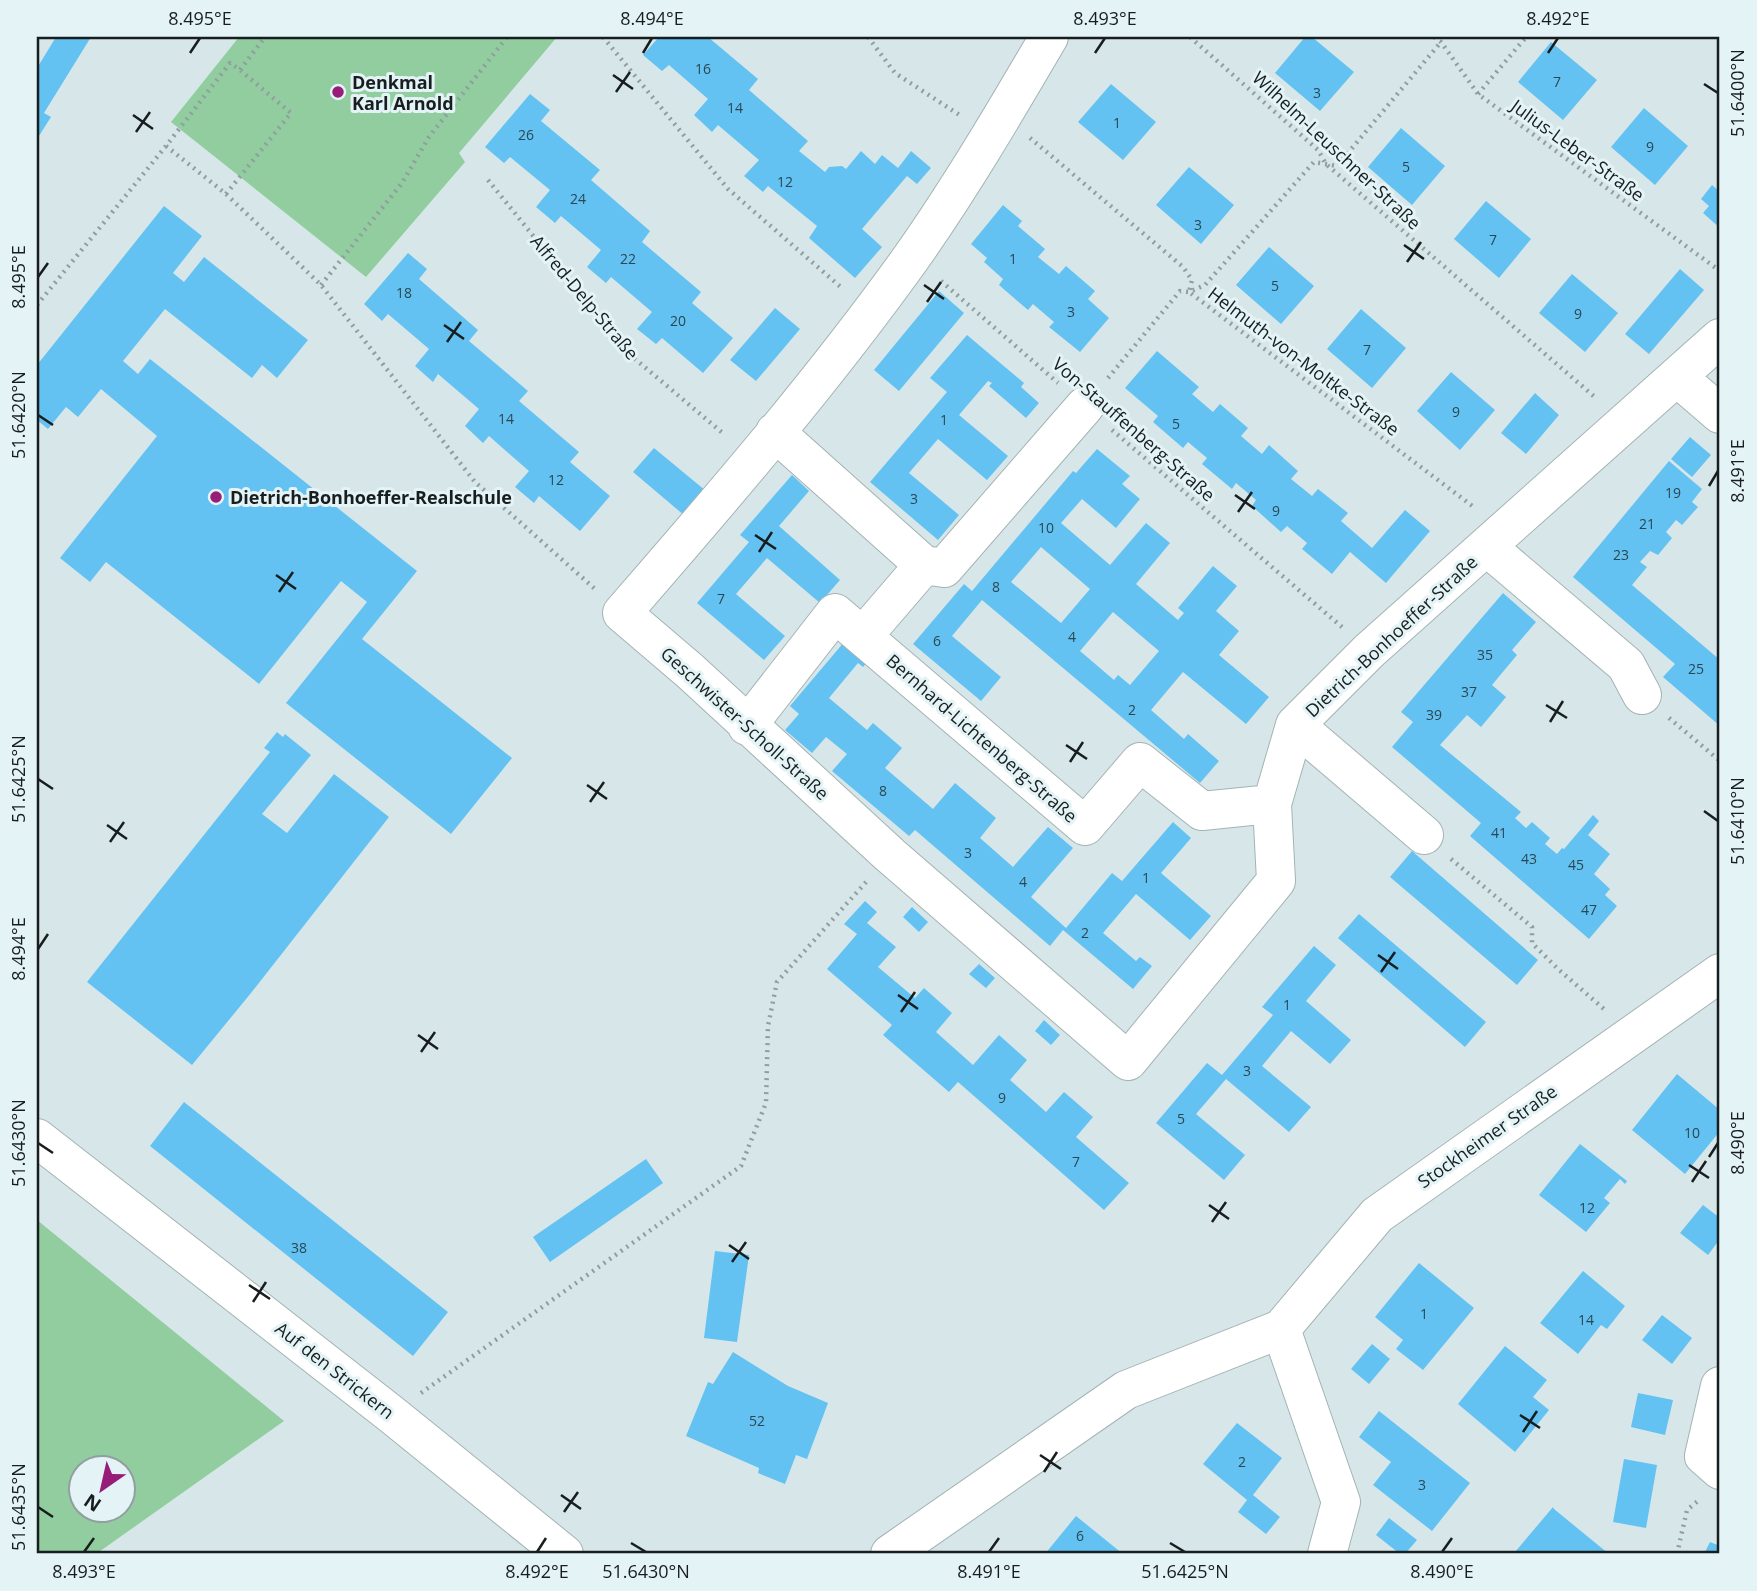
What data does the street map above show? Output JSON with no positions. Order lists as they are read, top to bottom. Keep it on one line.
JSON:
{"streets":{"street":["Dietrich-Bonhoeffer-Straße","Geschwister-Scholl-Straße","Bernhard-Lichtenberg-Straße","Stockheimer Straße","Auf den Strickern"],"path":["Wilhelm-Leuschner-Straße","Julius-Leber-Straße","Alfred-Delp-Straße","Helmuth-von-Moltke-Straße","Von-Stauffenberg-Straße"]},"crossings":[["Wilhelm-Leuschner-Straße","Dietrich-Bonhoeffer-Straße"],["Helmuth-von-Moltke-Straße","Dietrich-Bonhoeffer-Straße"],["Von-Stauffenberg-Straße","Dietrich-Bonhoeffer-Straße"],["Dietrich-Bonhoeffer-Straße","Geschwister-Scholl-Straße"],["Dietrich-Bonhoeffer-Straße","Bernhard-Lichtenberg-Straße"],["Geschwister-Scholl-Straße","Bernhard-Lichtenberg-Straße"]],"places":["Denkmal Karl Arnold","Dietrich-Bonhoeffer-Realschule"],"house_numbers":["16","7","3","14","1","26","9","5","12","24","3","7","22","1","5","18","3","9","20","7","9","14","1","5","12","19","3","9","21","10","23","8","7","4","6","35","25","37","2","39","8","41","3","43","45","1","4","47","2","1","3","9","5","10","7","12","38","1","14","52","2","3","6"],"north":"bottom left","coordinates":["8.495°E","8.494°E","8.493°E","8.492°E","51.6400°N","51.6420°N","8.491°E","51.6425°N","51.6410°N","8.490°E","51.6430°N","51.6435°N"]}
